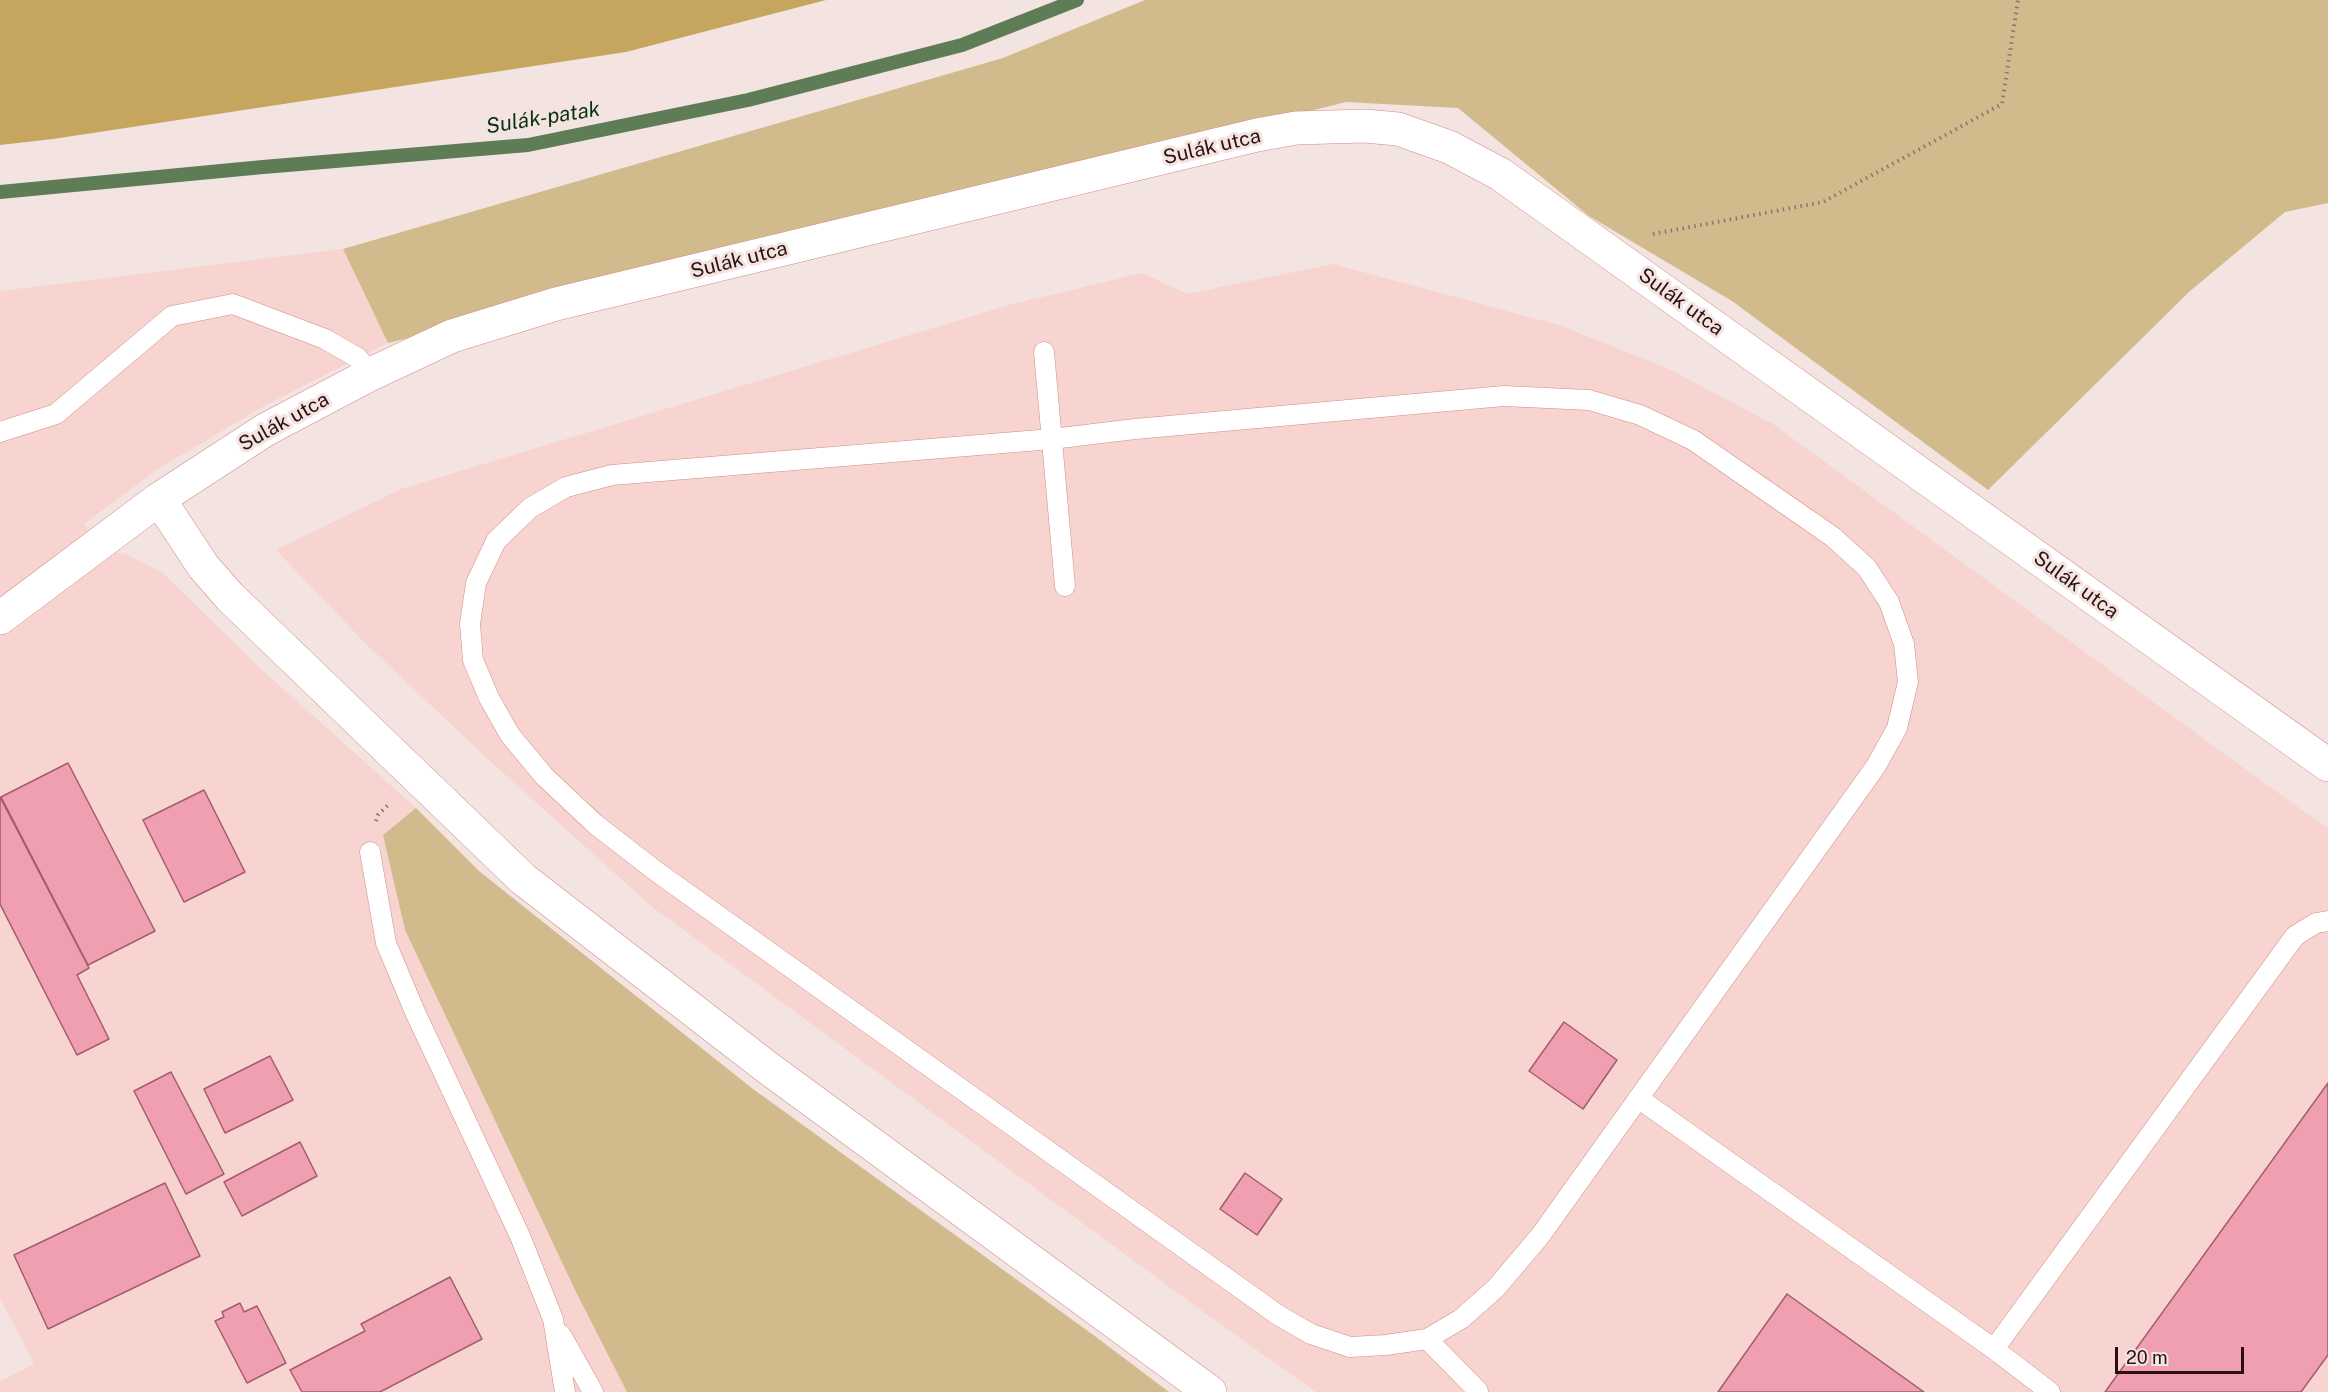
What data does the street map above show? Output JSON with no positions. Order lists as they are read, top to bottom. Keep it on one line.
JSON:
{"streets":{"street":["Sulák utca"]},"water":["Sulák-patak"],"scale_bar":"20 m"}
